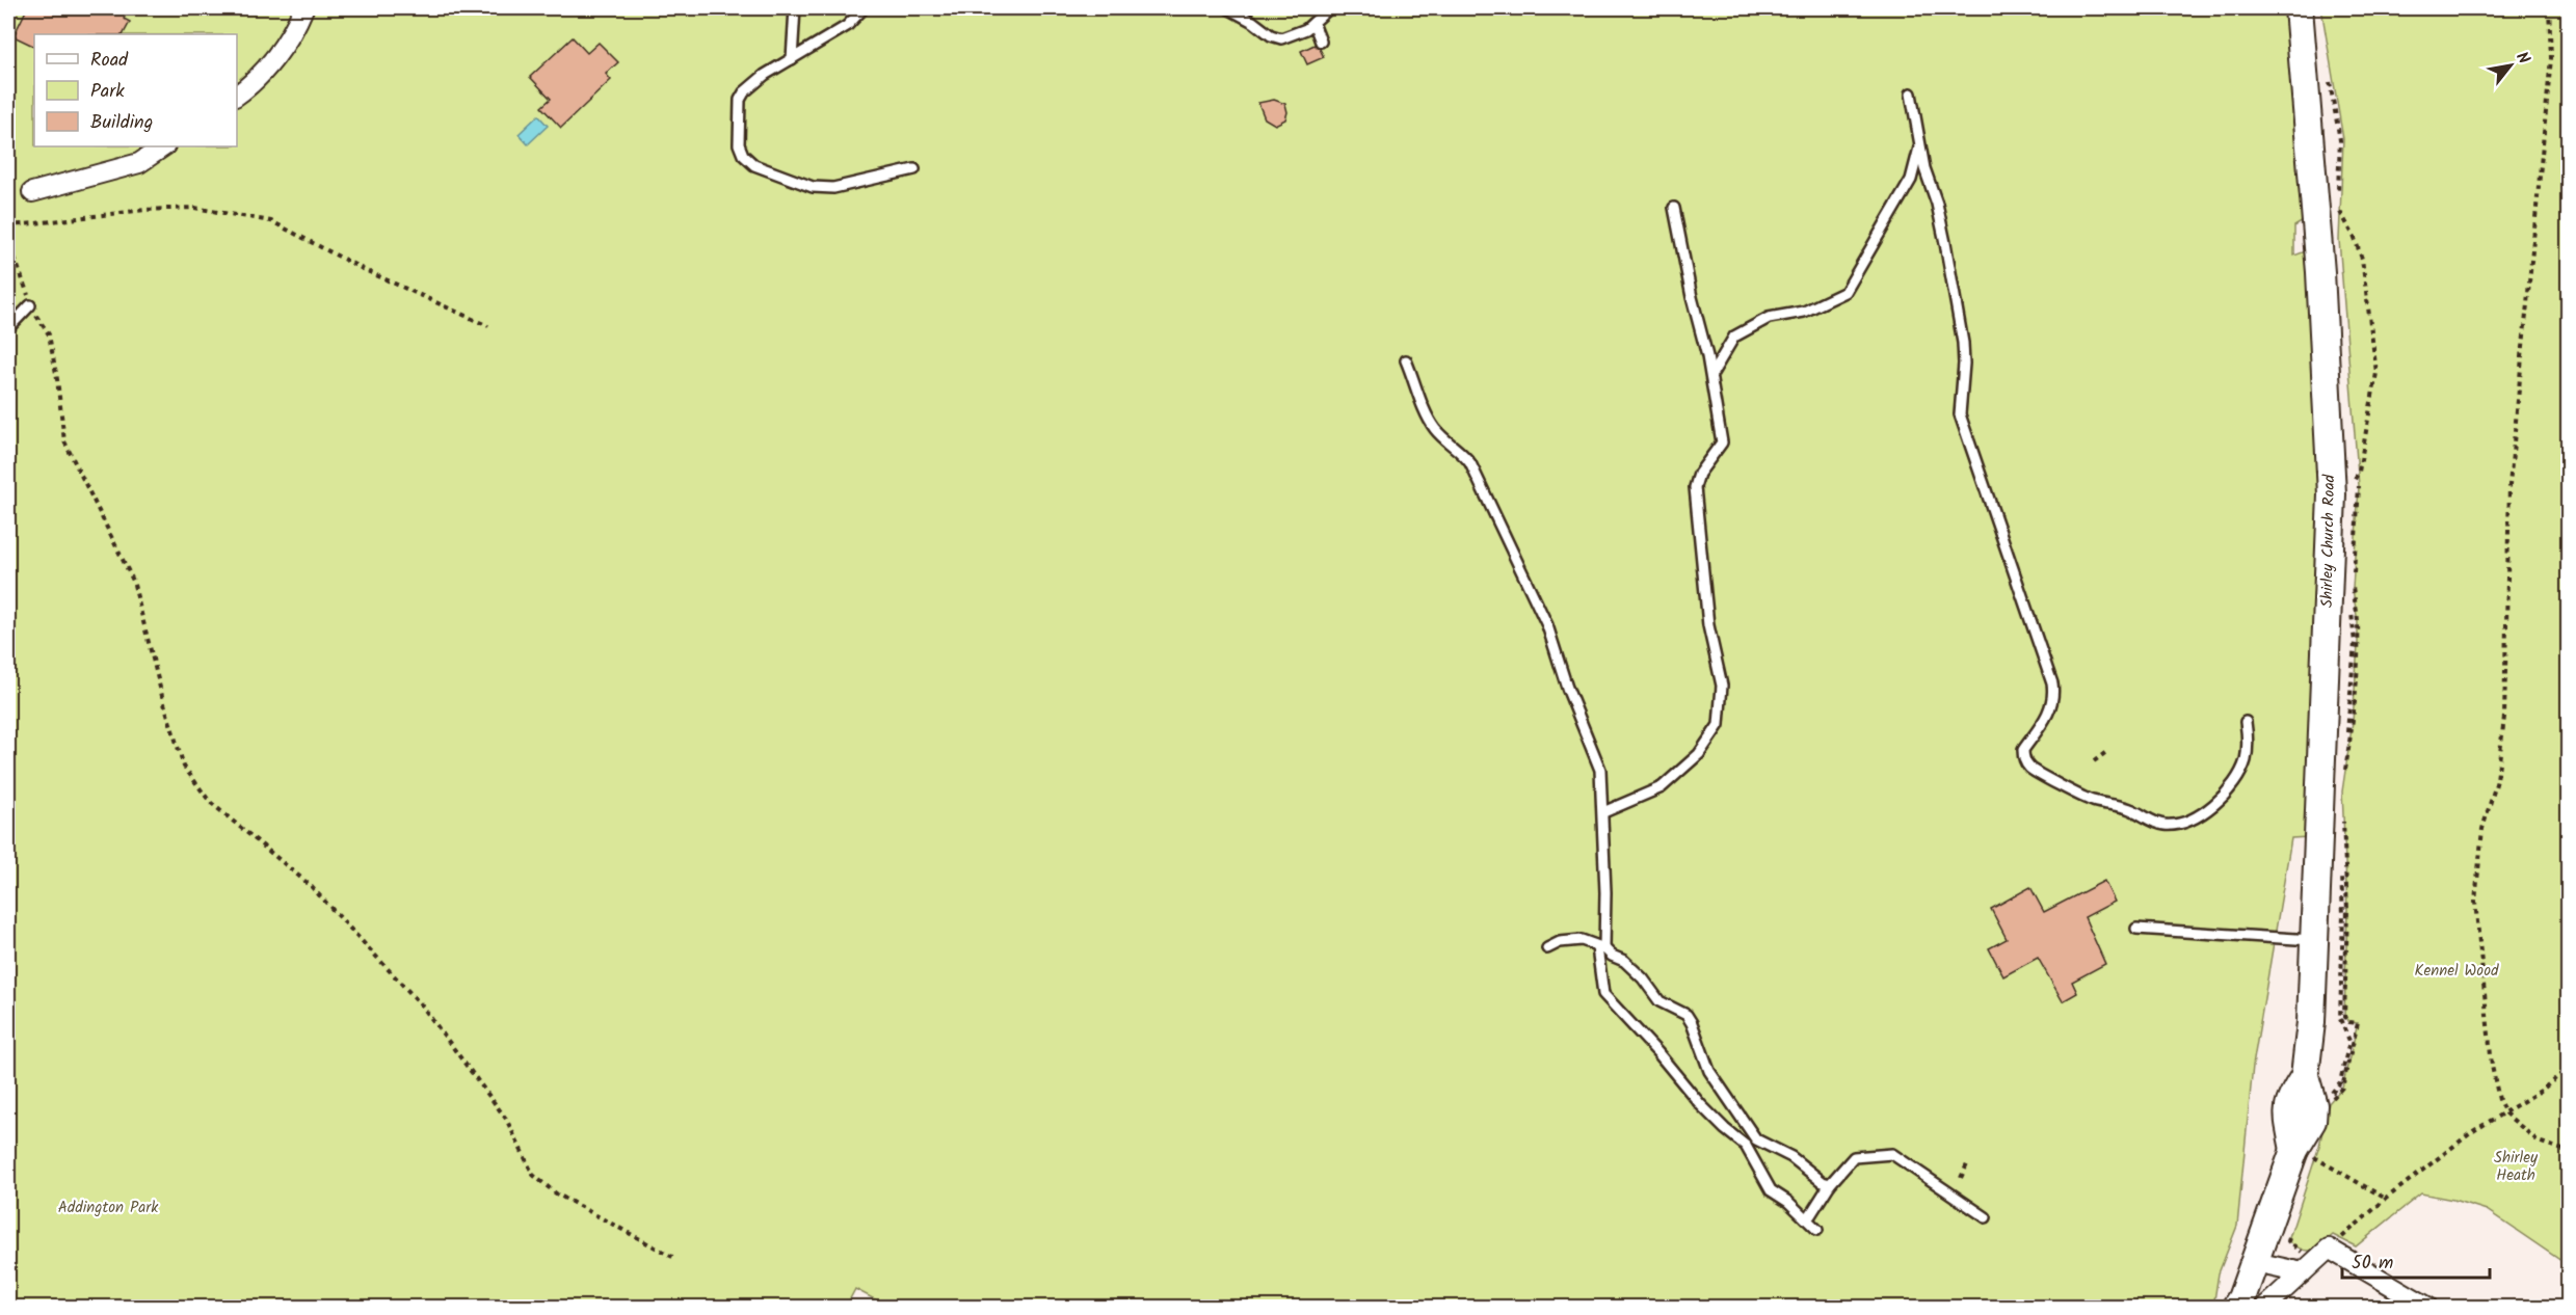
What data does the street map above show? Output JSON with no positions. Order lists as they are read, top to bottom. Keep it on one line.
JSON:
{"streets":{"street":["Shirley Church Road"]},"parks":["Kennel Wood","Shirley Heath","Addington Park"],"legend":["Road","Park","Building"],"scale_bar":"50 m","north":"top right"}
